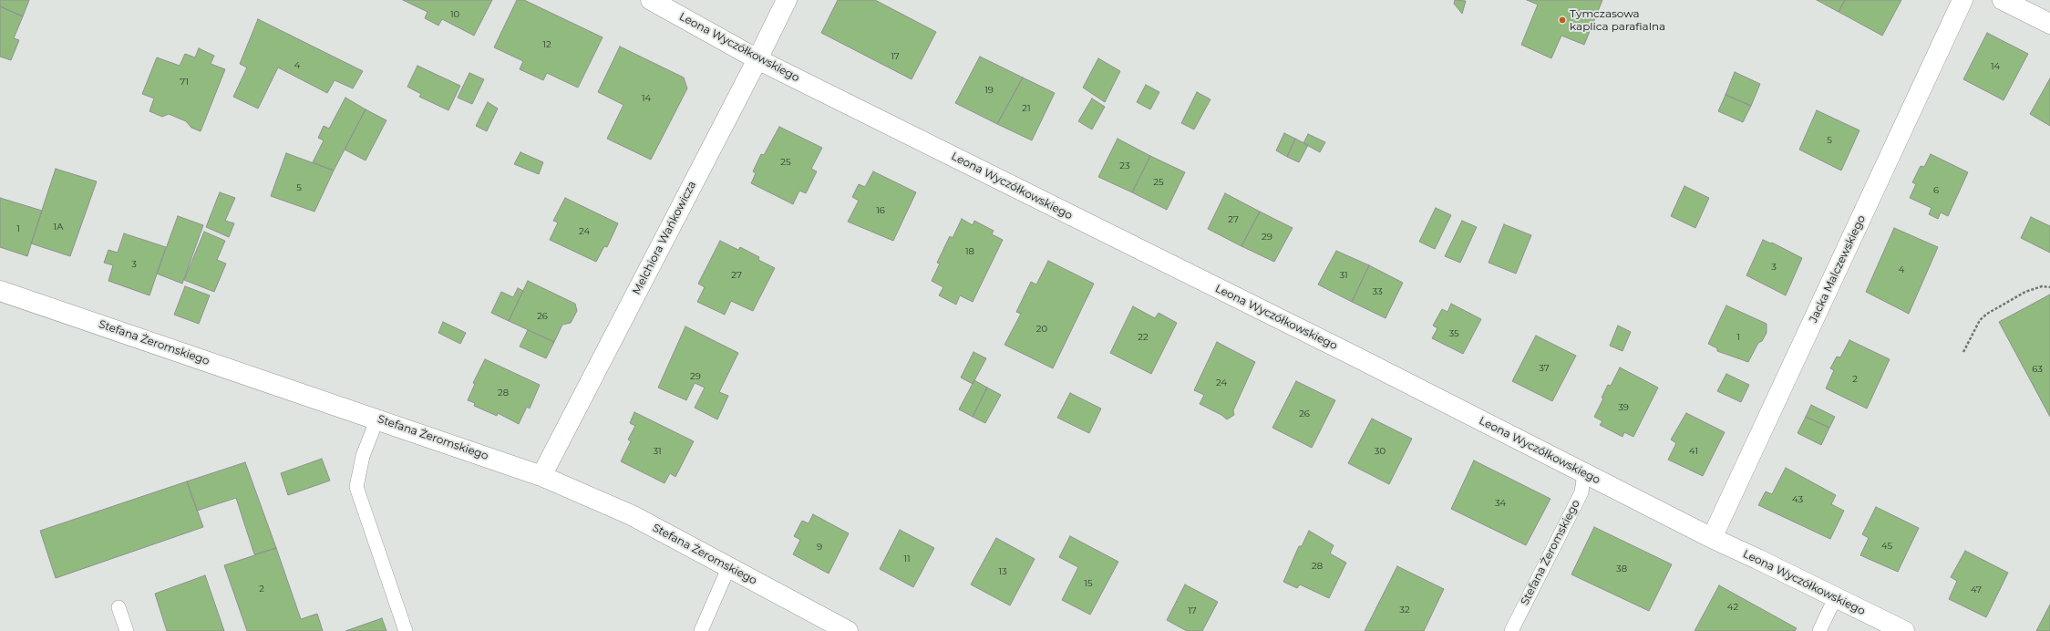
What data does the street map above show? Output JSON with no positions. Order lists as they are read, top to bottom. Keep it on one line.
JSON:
{"streets":{"street":["Leona Wyczółkowskiego","Melchiora Wańkowicza","Jacka Malczewskiego","Stefana Żeromskiego"]},"crossings":[["Leona Wyczółkowskiego","Melchiora Wańkowicza"],["Leona Wyczółkowskiego","Jacka Malczewskiego"],["Leona Wyczółkowskiego","Stefana Żeromskiego"],["Melchiora Wańkowicza","Stefana Żeromskiego"]],"places":["Tymczasowa kaplica parafialna"],"house_numbers":["10","12","17","4","14","71","19","14","21","5","25","23","25","5","6","16","27","1A","1","24","29","18","3","3","4","27","31","33","26","20","35","22","1","37","63","29","2","24","28","39","26","31","30","41","43","34","45","9","11","28","38","13","15","2","47","42","32","17"]}
